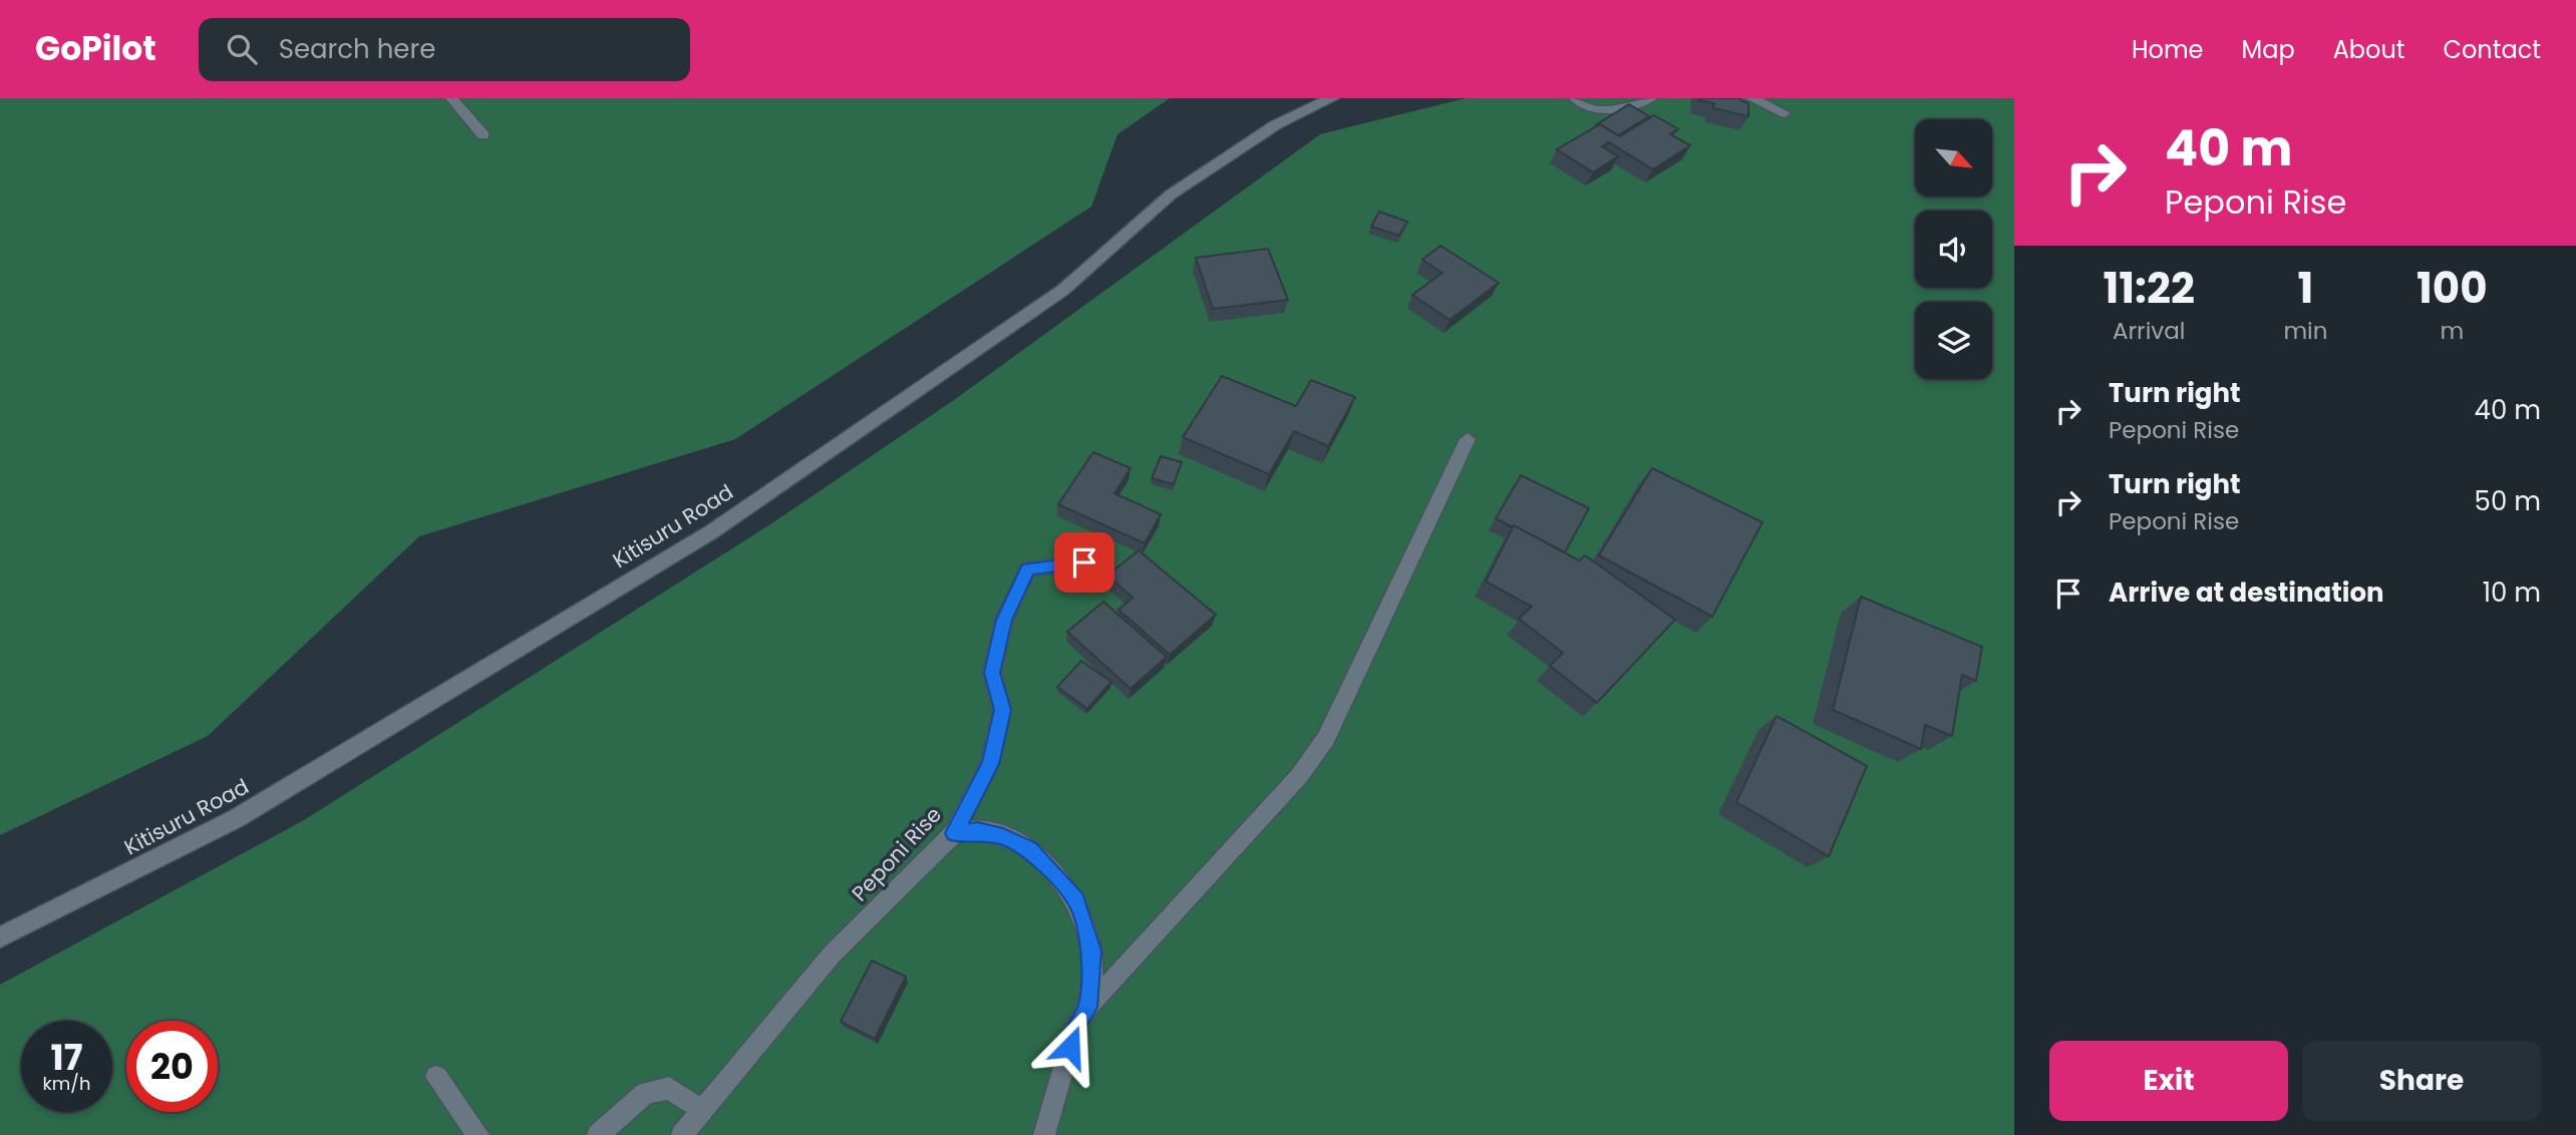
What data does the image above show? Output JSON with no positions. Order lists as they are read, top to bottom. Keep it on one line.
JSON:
{"streets":{"street":["Kitisuru Road","Peponi Rise"]},"north":"bottom right","page":{"header":"GoPilot","search":"Search here","nav":["Home","Map","About","Contact"],"turn":["40 m","Peponi Rise"],"eta":["11:22","Arrival","1","min","100","m"],"list":[{"name":"Turn right","note":"Peponi Rise","value":"40 m"},{"name":"Turn right","note":"Peponi Rise","value":"50 m"},{"name":"Arrive at destination","value":"10 m"}],"speed":"17 km/h","limit":"20","buttons":["Exit","Share"]}}
